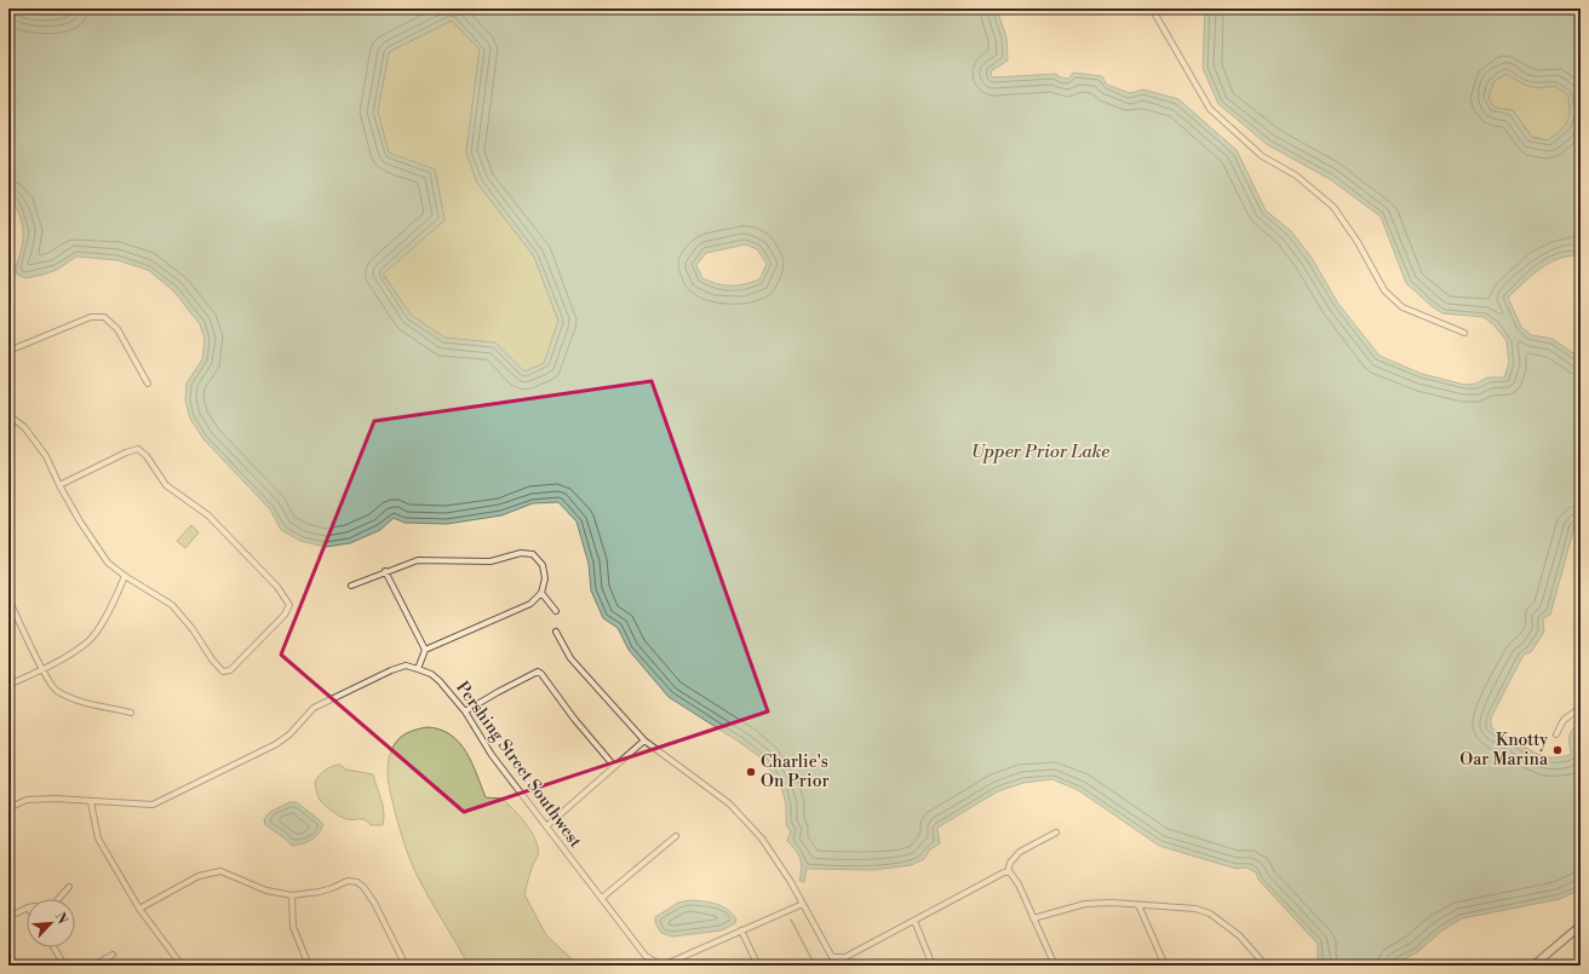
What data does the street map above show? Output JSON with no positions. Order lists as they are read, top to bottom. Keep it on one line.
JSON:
{"streets":{"street":["Pershing Street Southwest"]},"water":["Upper Prior Lake"],"places":["Knotty Oar Marina","Charlie's On Prior"],"north":"top right"}
